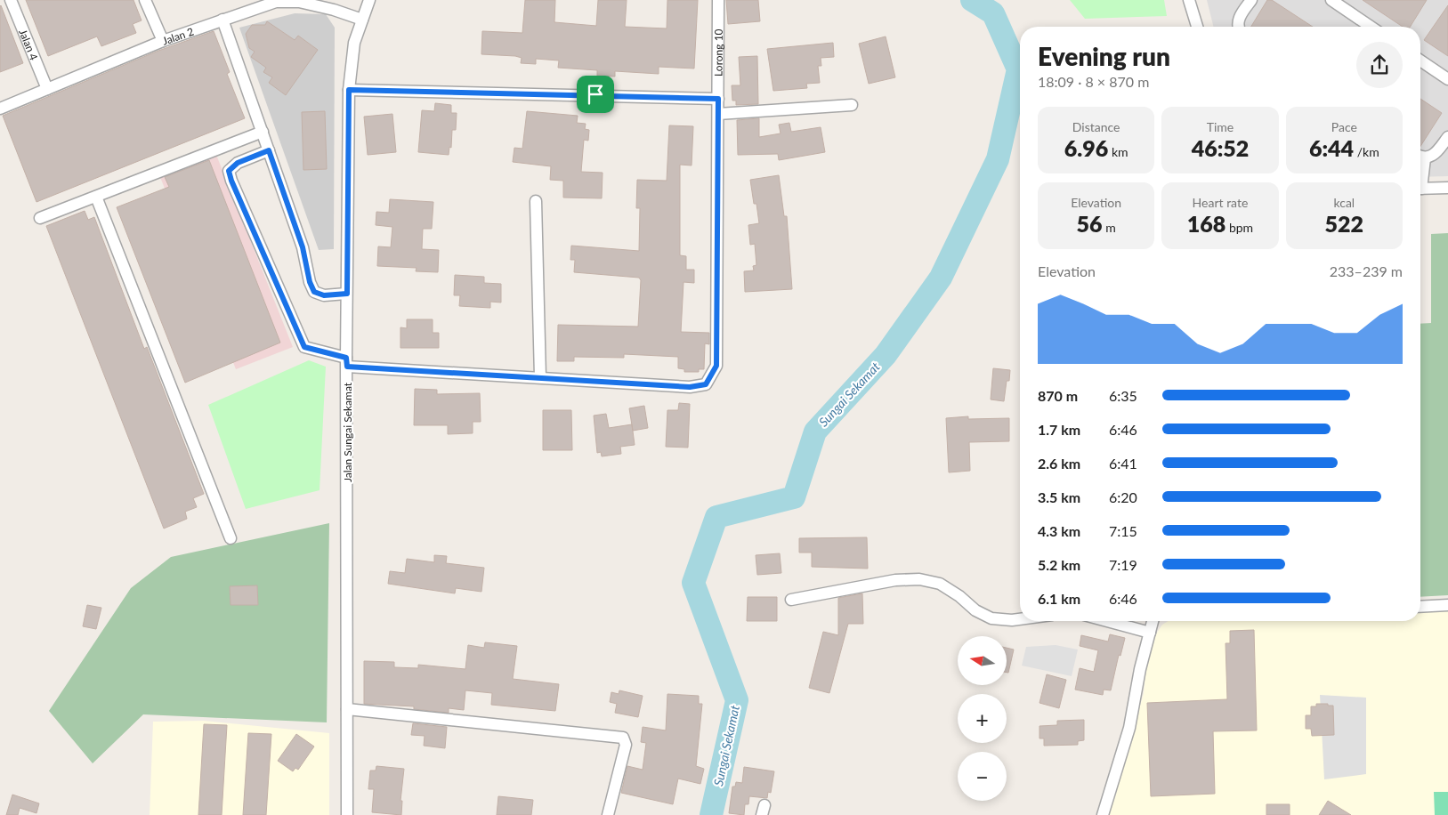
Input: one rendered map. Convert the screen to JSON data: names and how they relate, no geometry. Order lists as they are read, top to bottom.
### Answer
{
  "streets": {
    "street": [
      "Jalan 2",
      "Jalan 4",
      "Lorong 10",
      "Jalan Sungai Sekamat"
    ]
  },
  "crossings": [
    ["Jalan 2", "Jalan 4"],
    ["Jalan 2", "Jalan Sungai Sekamat"],
    ["Lorong 10", "Jalan Sungai Sekamat"]
  ],
  "water": ["Sungai Sekamat"],
  "north": "left",
  "page": {
    "heading": ["Evening run", "18:09 · 8 × 870 m"],
    "stats": [
      ["Distance", "6.96 km"],
      ["Time", "46:52"],
      ["Pace", "6:44 /km"],
      ["Elevation", "56 m"],
      ["Heart rate", "168 bpm"],
      ["kcal", "522"]
    ],
    "chart": ["Elevation", "233–239 m"],
    "list": [
      {
        "name": "870 m",
        "note": "6:35"
      },
      {
        "name": "1.7 km",
        "note": "6:46"
      },
      {
        "name": "2.6 km",
        "note": "6:41"
      },
      {
        "name": "3.5 km",
        "note": "6:20"
      },
      {
        "name": "4.3 km",
        "note": "7:15"
      },
      {
        "name": "5.2 km",
        "note": "7:19"
      },
      {
        "name": "6.1 km",
        "note": "6:46"
      }
    ],
    "map_buttons": ["+", "−"]
  }
}
